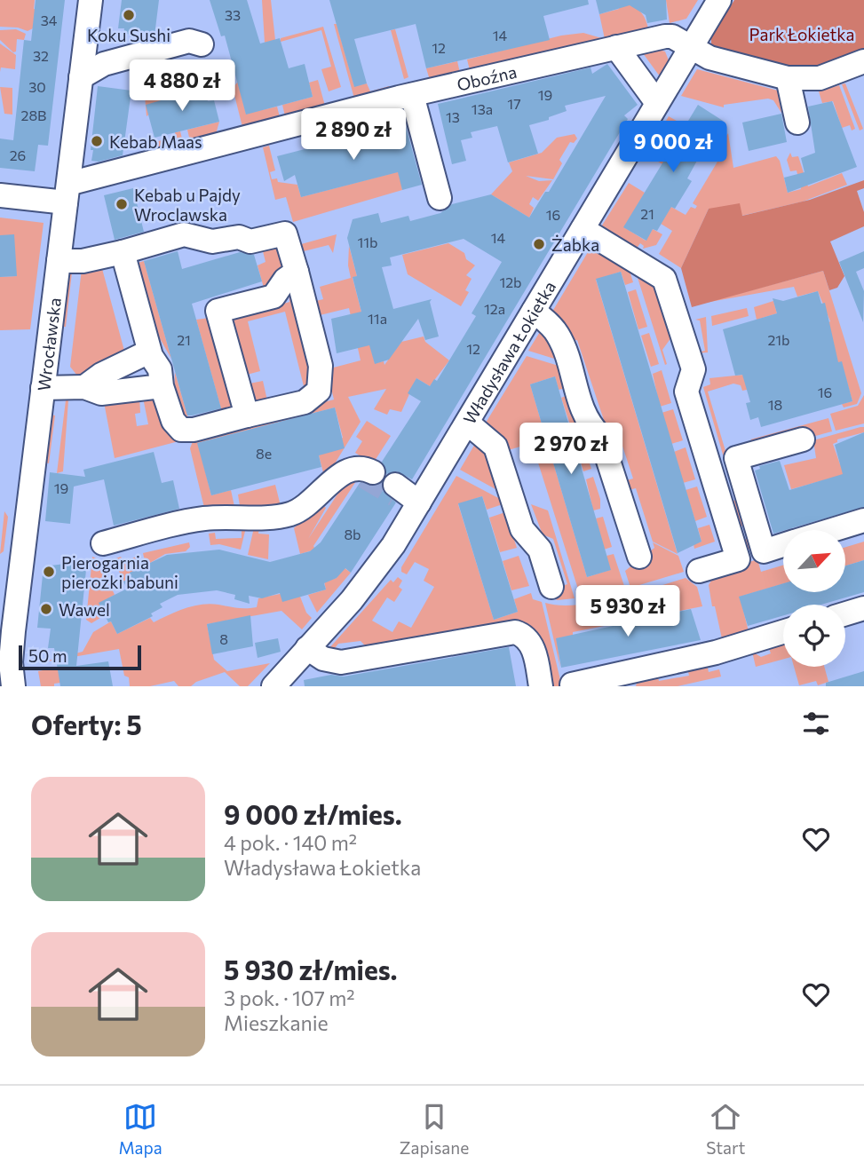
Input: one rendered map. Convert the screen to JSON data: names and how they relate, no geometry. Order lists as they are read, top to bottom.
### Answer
{
  "streets": {
    "street": ["Oboźna", "Wrocławska", "Władysława Łokietka"]
  },
  "crossings": [
    ["Oboźna", "Wrocławska"],
    ["Oboźna", "Władysława Łokietka"]
  ],
  "parks": ["Park Łokietka"],
  "places": [
    "Koku Sushi",
    "Kebab Maas",
    "Kebab u Pajdy Wroclawska",
    "Żabka",
    "Pierogarnia pierożki babuni",
    "Wawel"
  ],
  "house_numbers": [
    "33",
    "34",
    "14",
    "12",
    "32",
    "30",
    "19",
    "17",
    "13a",
    "28B",
    "13",
    "26",
    "21",
    "16",
    "14",
    "11b",
    "12b",
    "12a",
    "11a",
    "21",
    "21b",
    "12",
    "16",
    "18",
    "8e",
    "19",
    "8b",
    "8"
  ],
  "scale_bar": "50 m",
  "north": "top right",
  "page": {
    "price": [
      "4 880 zł",
      "2 890 zł",
      "9 000 zł",
      "2 970 zł",
      "5 930 zł"
    ],
    "scale": "50 m",
    "heading": "Oferty: 5",
    "list": [
      {
        "name": "9 000 zł/mies.",
        "note": "4 pok. · 140 m² · Władysława Łokietka"
      },
      {
        "name": "5 930 zł/mies.",
        "note": "3 pok. · 107 m² · Mieszkanie"
      }
    ],
    "tabs": ["Mapa", "Zapisane", "Start"]
  }
}
